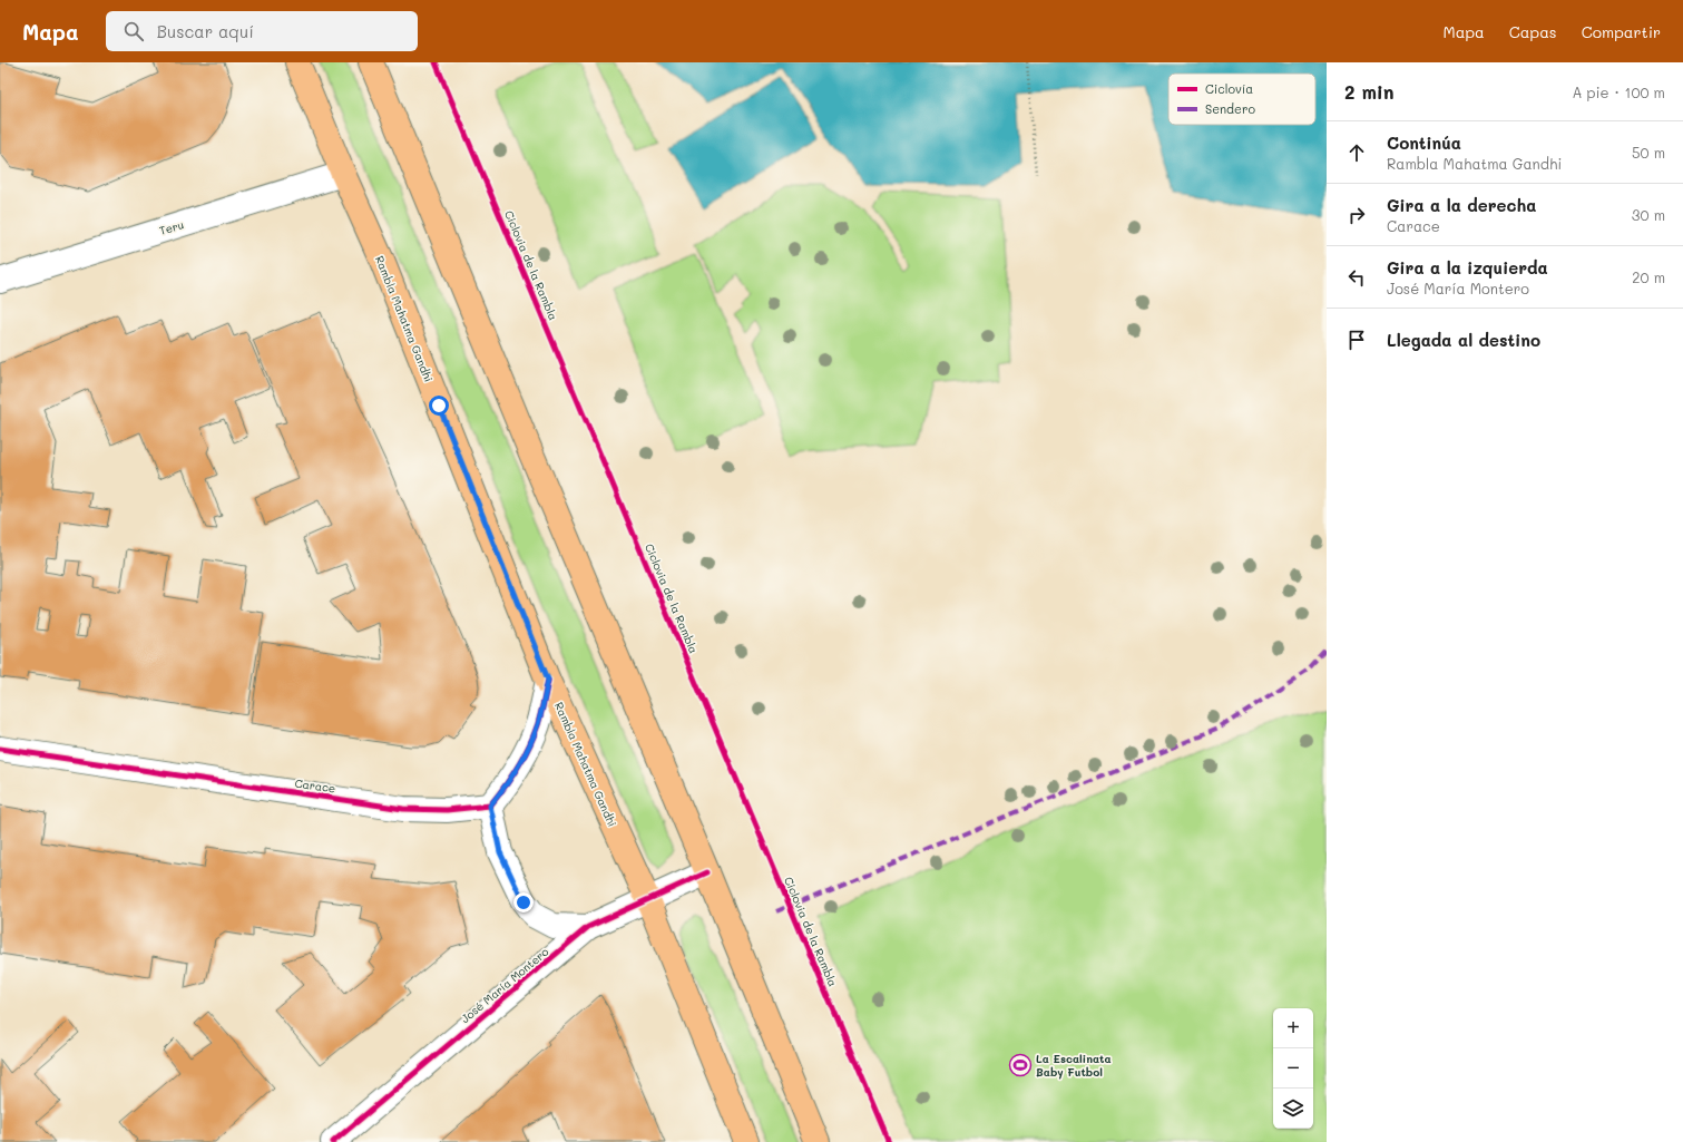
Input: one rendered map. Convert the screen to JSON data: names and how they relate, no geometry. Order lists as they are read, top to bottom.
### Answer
{
  "streets": {
    "main road": ["Rambla Mahatma Gandhi"],
    "street": ["Teru", "Carace", "José María Montero"],
    "cycle path": ["Ciclovia de la Rambla"]
  },
  "crossings": [
    ["Teru", "Rambla Mahatma Gandhi"],
    ["Rambla Mahatma Gandhi", "José María Montero"],
    ["Carace", "José María Montero"]
  ],
  "places": {
    "sports": ["La Escalinata Baby Futbol"]
  },
  "legend": ["Ciclovía", "Sendero"],
  "page": {
    "header": "Mapa",
    "search": "Buscar aquí",
    "nav": ["Mapa", "Capas", "Compartir"],
    "heading": ["2 min", "A pie · 100 m"],
    "list": [
      ["Continúa", "Rambla Mahatma Gandhi", "50 m"],
      ["Gira a la derecha", "Carace", "30 m"],
      ["Gira a la izquierda", "José María Montero", "20 m"],
      "Llegada al destino"
    ],
    "map_buttons": ["+", "−"]
  }
}
